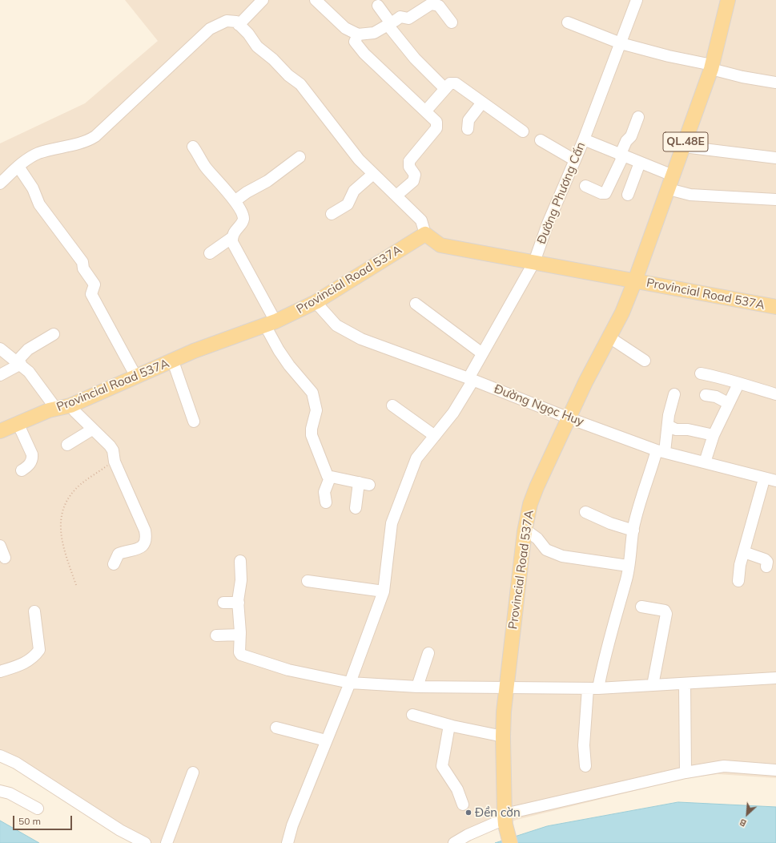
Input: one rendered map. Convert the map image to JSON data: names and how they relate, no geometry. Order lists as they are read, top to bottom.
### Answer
{
  "streets": {
    "main road": ["QL.48E", "Provincial Road 537A"],
    "street": ["Đường Phương Cấn", "Đường Ngọc Huy"]
  },
  "crossings": [
    ["QL.48E", "Provincial Road 537A"],
    ["Đường Phương Cấn", "Provincial Road 537A"],
    ["Đường Phương Cấn", "Đường Ngọc Huy"],
    ["Provincial Road 537A", "Đường Ngọc Huy"]
  ],
  "places": ["Đền cờn"],
  "scale_bar": "50 m",
  "north": "bottom left"
}
